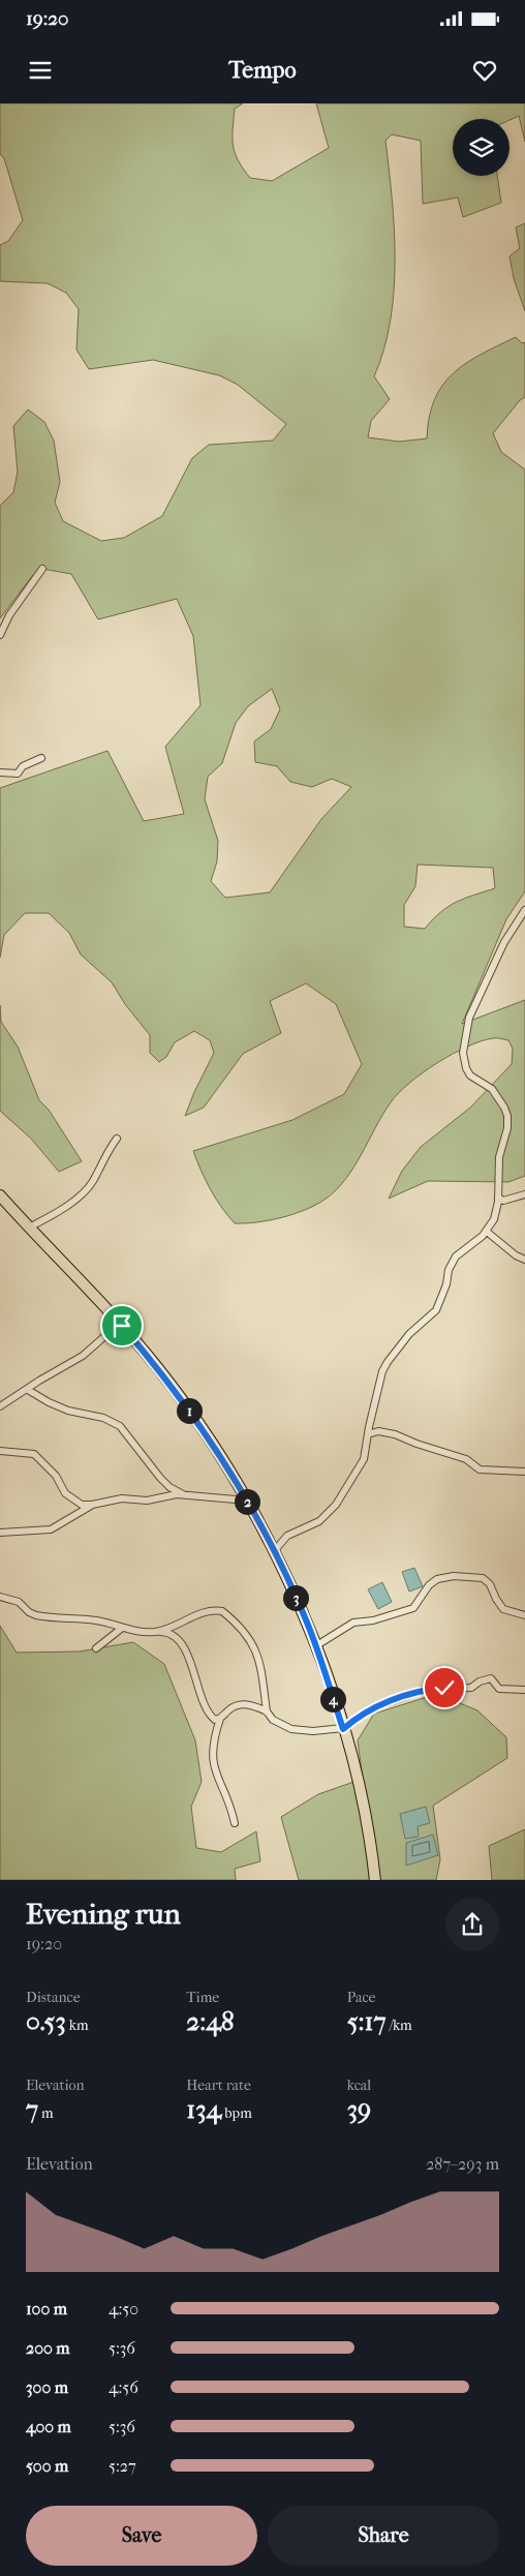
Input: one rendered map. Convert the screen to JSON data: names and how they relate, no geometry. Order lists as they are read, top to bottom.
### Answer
{
  "page": {
    "status": "19:20",
    "header": "Tempo",
    "pins": [
      "1",
      "2",
      "3",
      "4"
    ],
    "heading": ["Evening run", "19:20"],
    "stats": [
      ["Distance", "0.53 km"],
      ["Time", "2:48"],
      ["Pace", "5:17 /km"],
      ["Elevation", "7 m"],
      ["Heart rate", "134 bpm"],
      ["kcal", "39"]
    ],
    "chart": ["Elevation", "287–293 m"],
    "list": [
      {
        "name": "100 m",
        "note": "4:50"
      },
      {
        "name": "200 m",
        "note": "5:36"
      },
      {
        "name": "300 m",
        "note": "4:56"
      },
      {
        "name": "400 m",
        "note": "5:36"
      },
      {
        "name": "500 m",
        "note": "5:27"
      }
    ],
    "buttons": ["Save", "Share"]
  }
}
